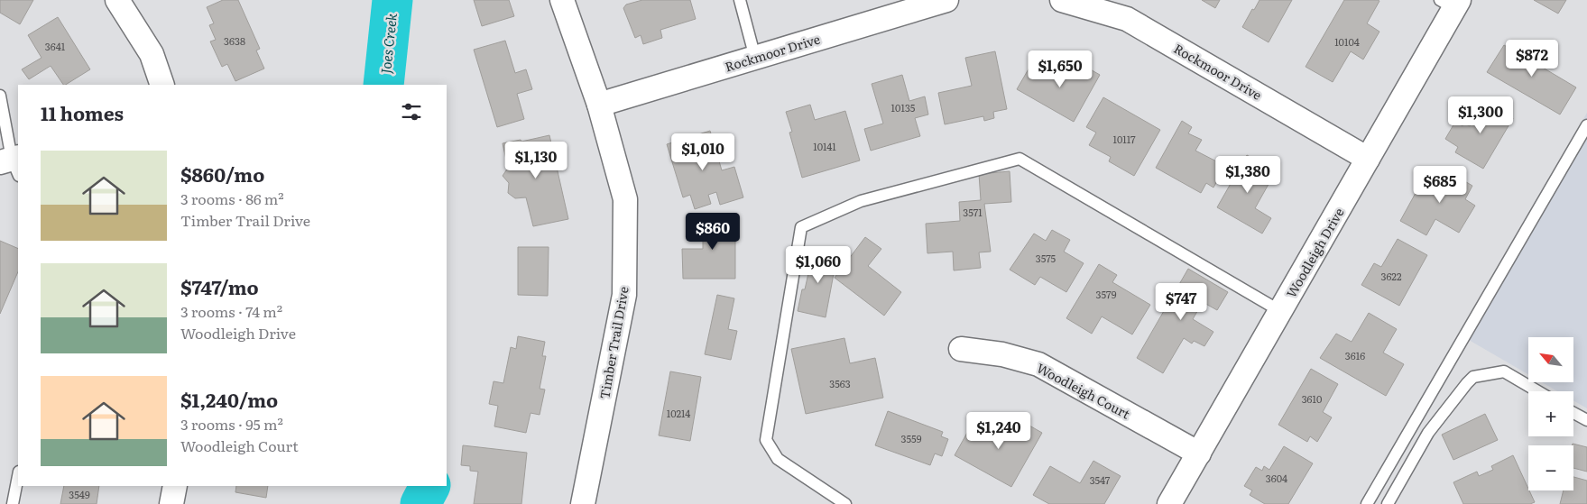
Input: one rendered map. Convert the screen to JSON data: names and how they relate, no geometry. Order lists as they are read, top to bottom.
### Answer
{
  "streets": {
    "street": [
      "Rockmoor Drive",
      "Woodleigh Drive",
      "Timber Trail Drive",
      "Woodleigh Court"
    ]
  },
  "crossings": [
    ["Rockmoor Drive", "Woodleigh Drive"],
    ["Rockmoor Drive", "Timber Trail Drive"],
    ["Woodleigh Drive", "Woodleigh Court"]
  ],
  "water": ["Joes Creek"],
  "house_numbers": [
    "3638",
    "10104",
    "3641",
    "10135",
    "10117",
    "10141",
    "3571",
    "3575",
    "3622",
    "3579",
    "3616",
    "3563",
    "3610",
    "10214",
    "3559",
    "3604",
    "3547",
    "3549"
  ],
  "north": "top left",
  "page": {
    "price": [
      "$872",
      "$1,650",
      "$1,300",
      "$1,010",
      "$1,130",
      "$1,380",
      "$685",
      "$860",
      "$1,060",
      "$747",
      "$1,240"
    ],
    "heading": "11 homes",
    "list": [
      {
        "name": "$860/mo",
        "note": "3 rooms · 86 m² · Timber Trail Drive"
      },
      {
        "name": "$747/mo",
        "note": "3 rooms · 74 m² · Woodleigh Drive"
      },
      {
        "name": "$1,240/mo",
        "note": "3 rooms · 95 m² · Woodleigh Court"
      }
    ],
    "map_buttons": ["+", "−"]
  }
}
